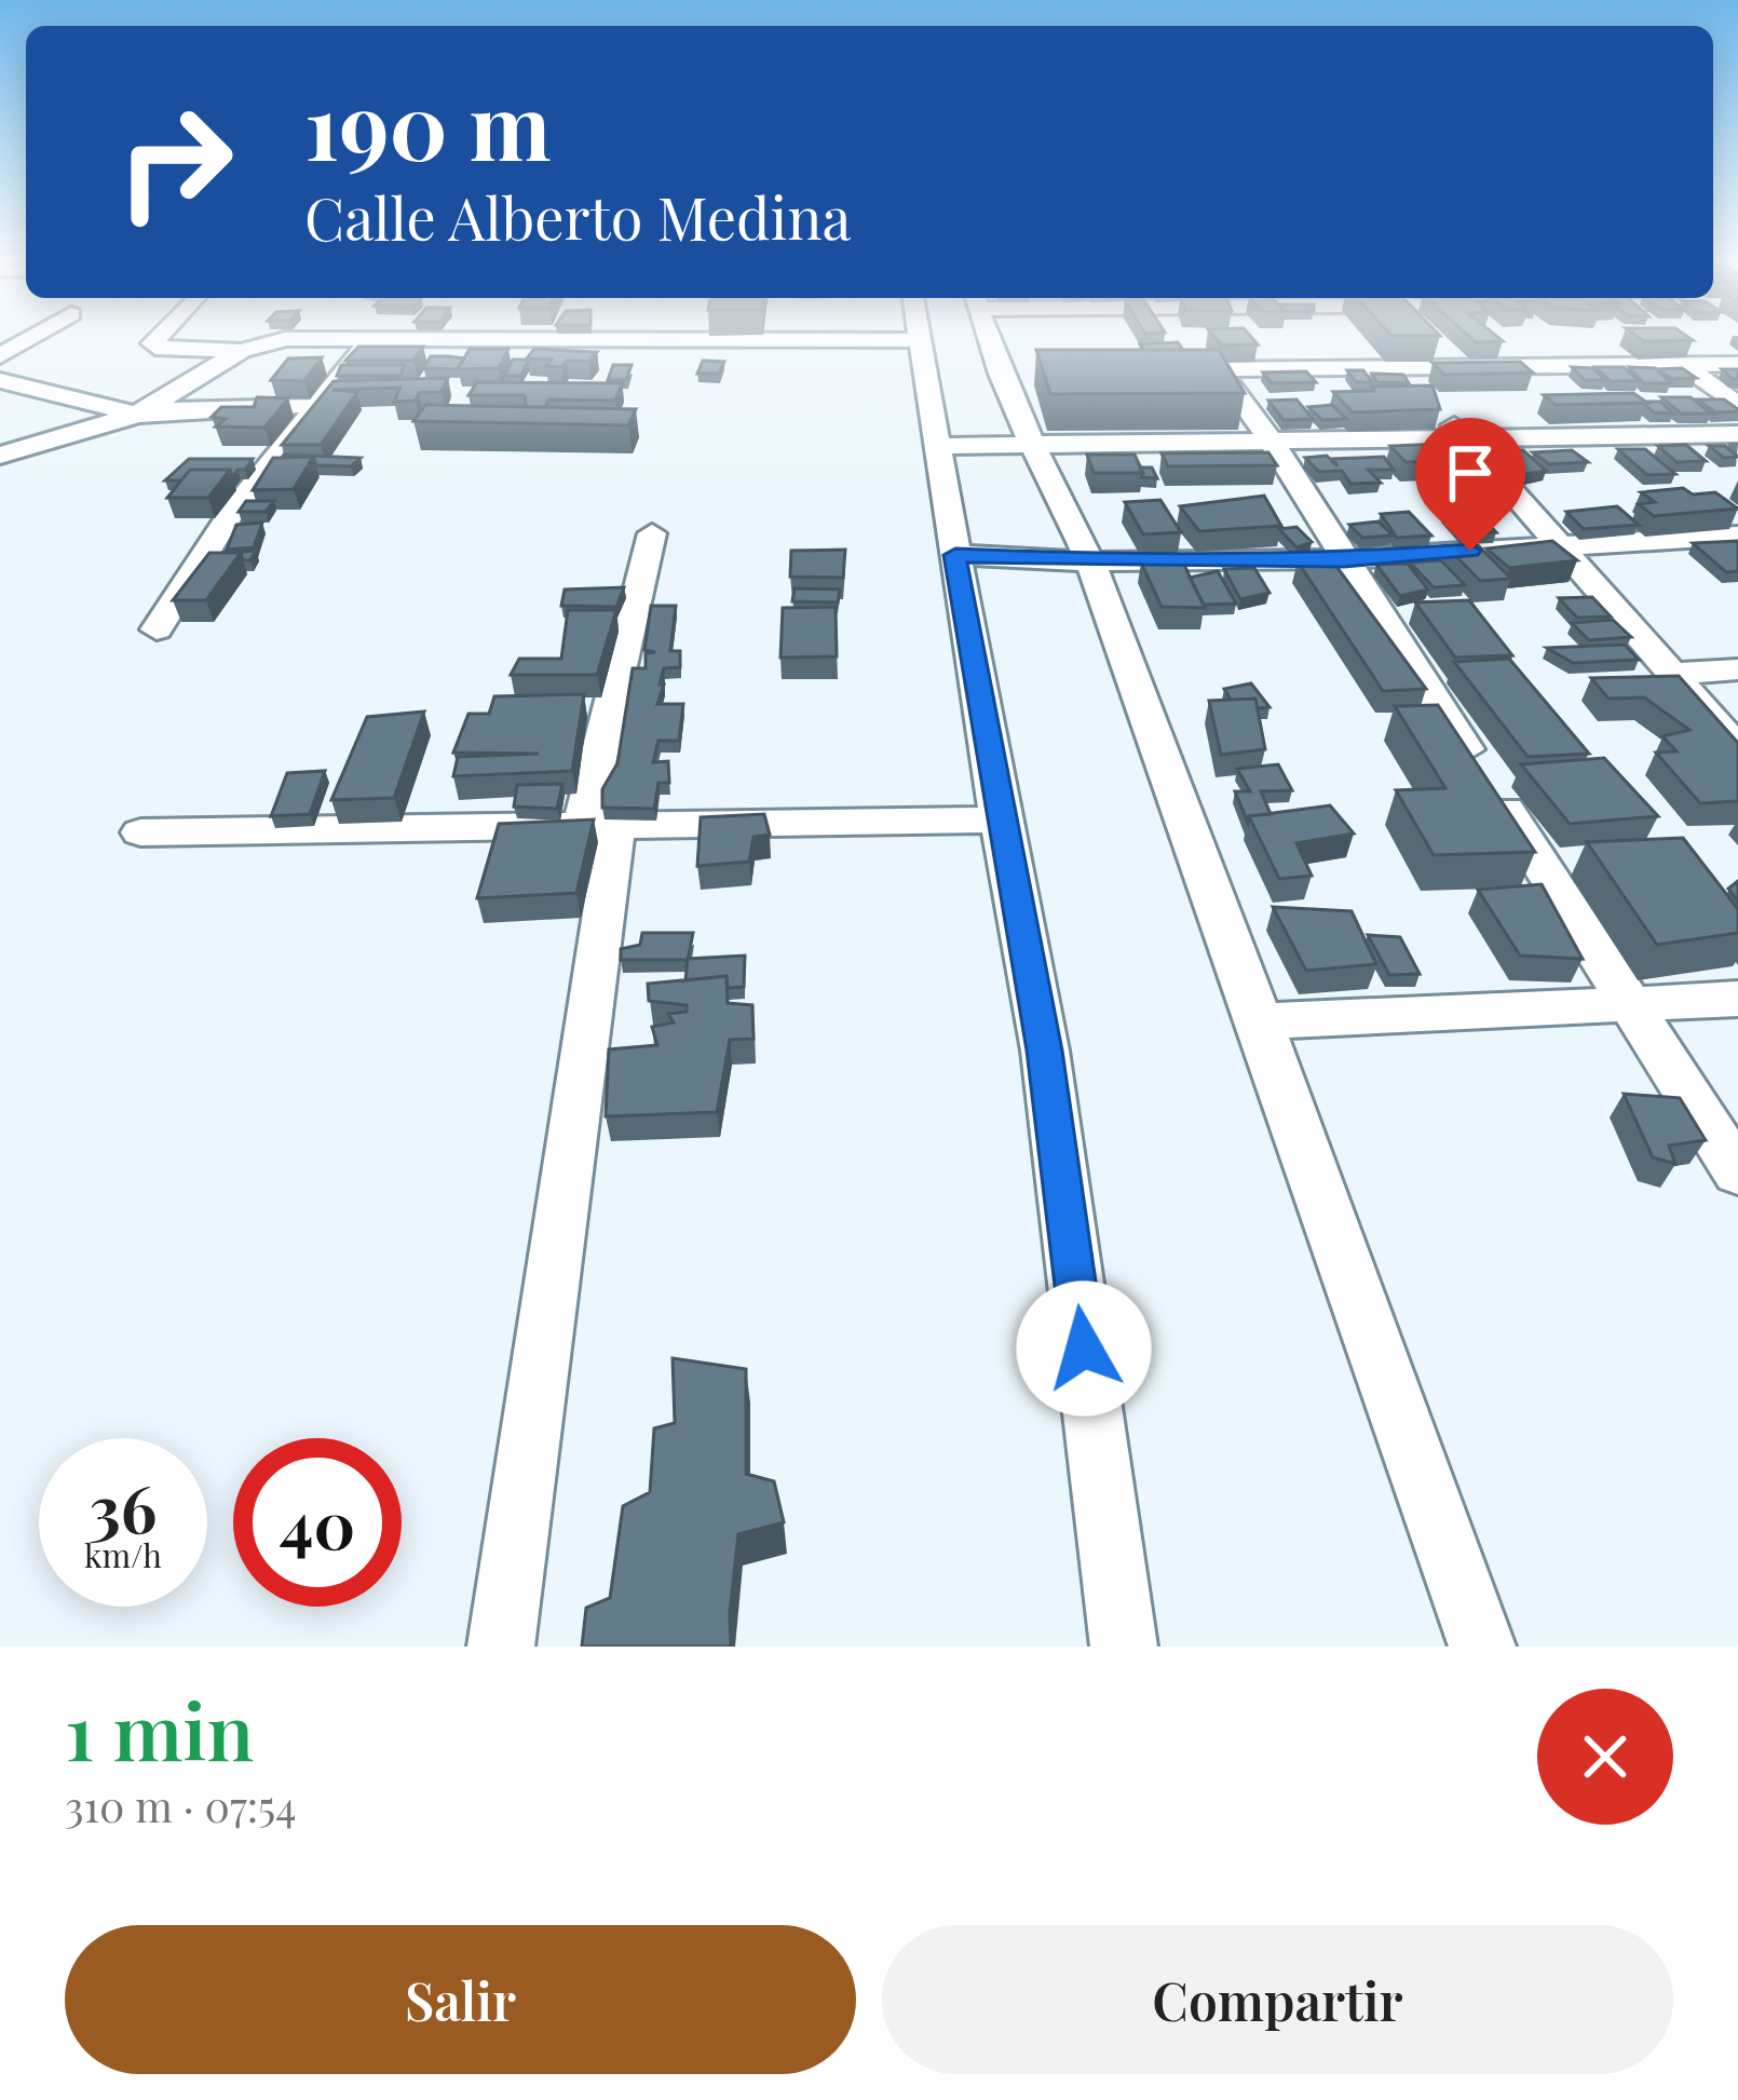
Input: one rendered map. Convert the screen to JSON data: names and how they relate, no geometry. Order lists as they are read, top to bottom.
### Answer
{
  "page": {
    "turn": ["190 m", "Calle Alberto Medina"],
    "speed": "36 km/h",
    "limit": "40",
    "heading": ["1 min", "310 m · 07:54"],
    "buttons": ["Salir", "Compartir"]
  }
}
